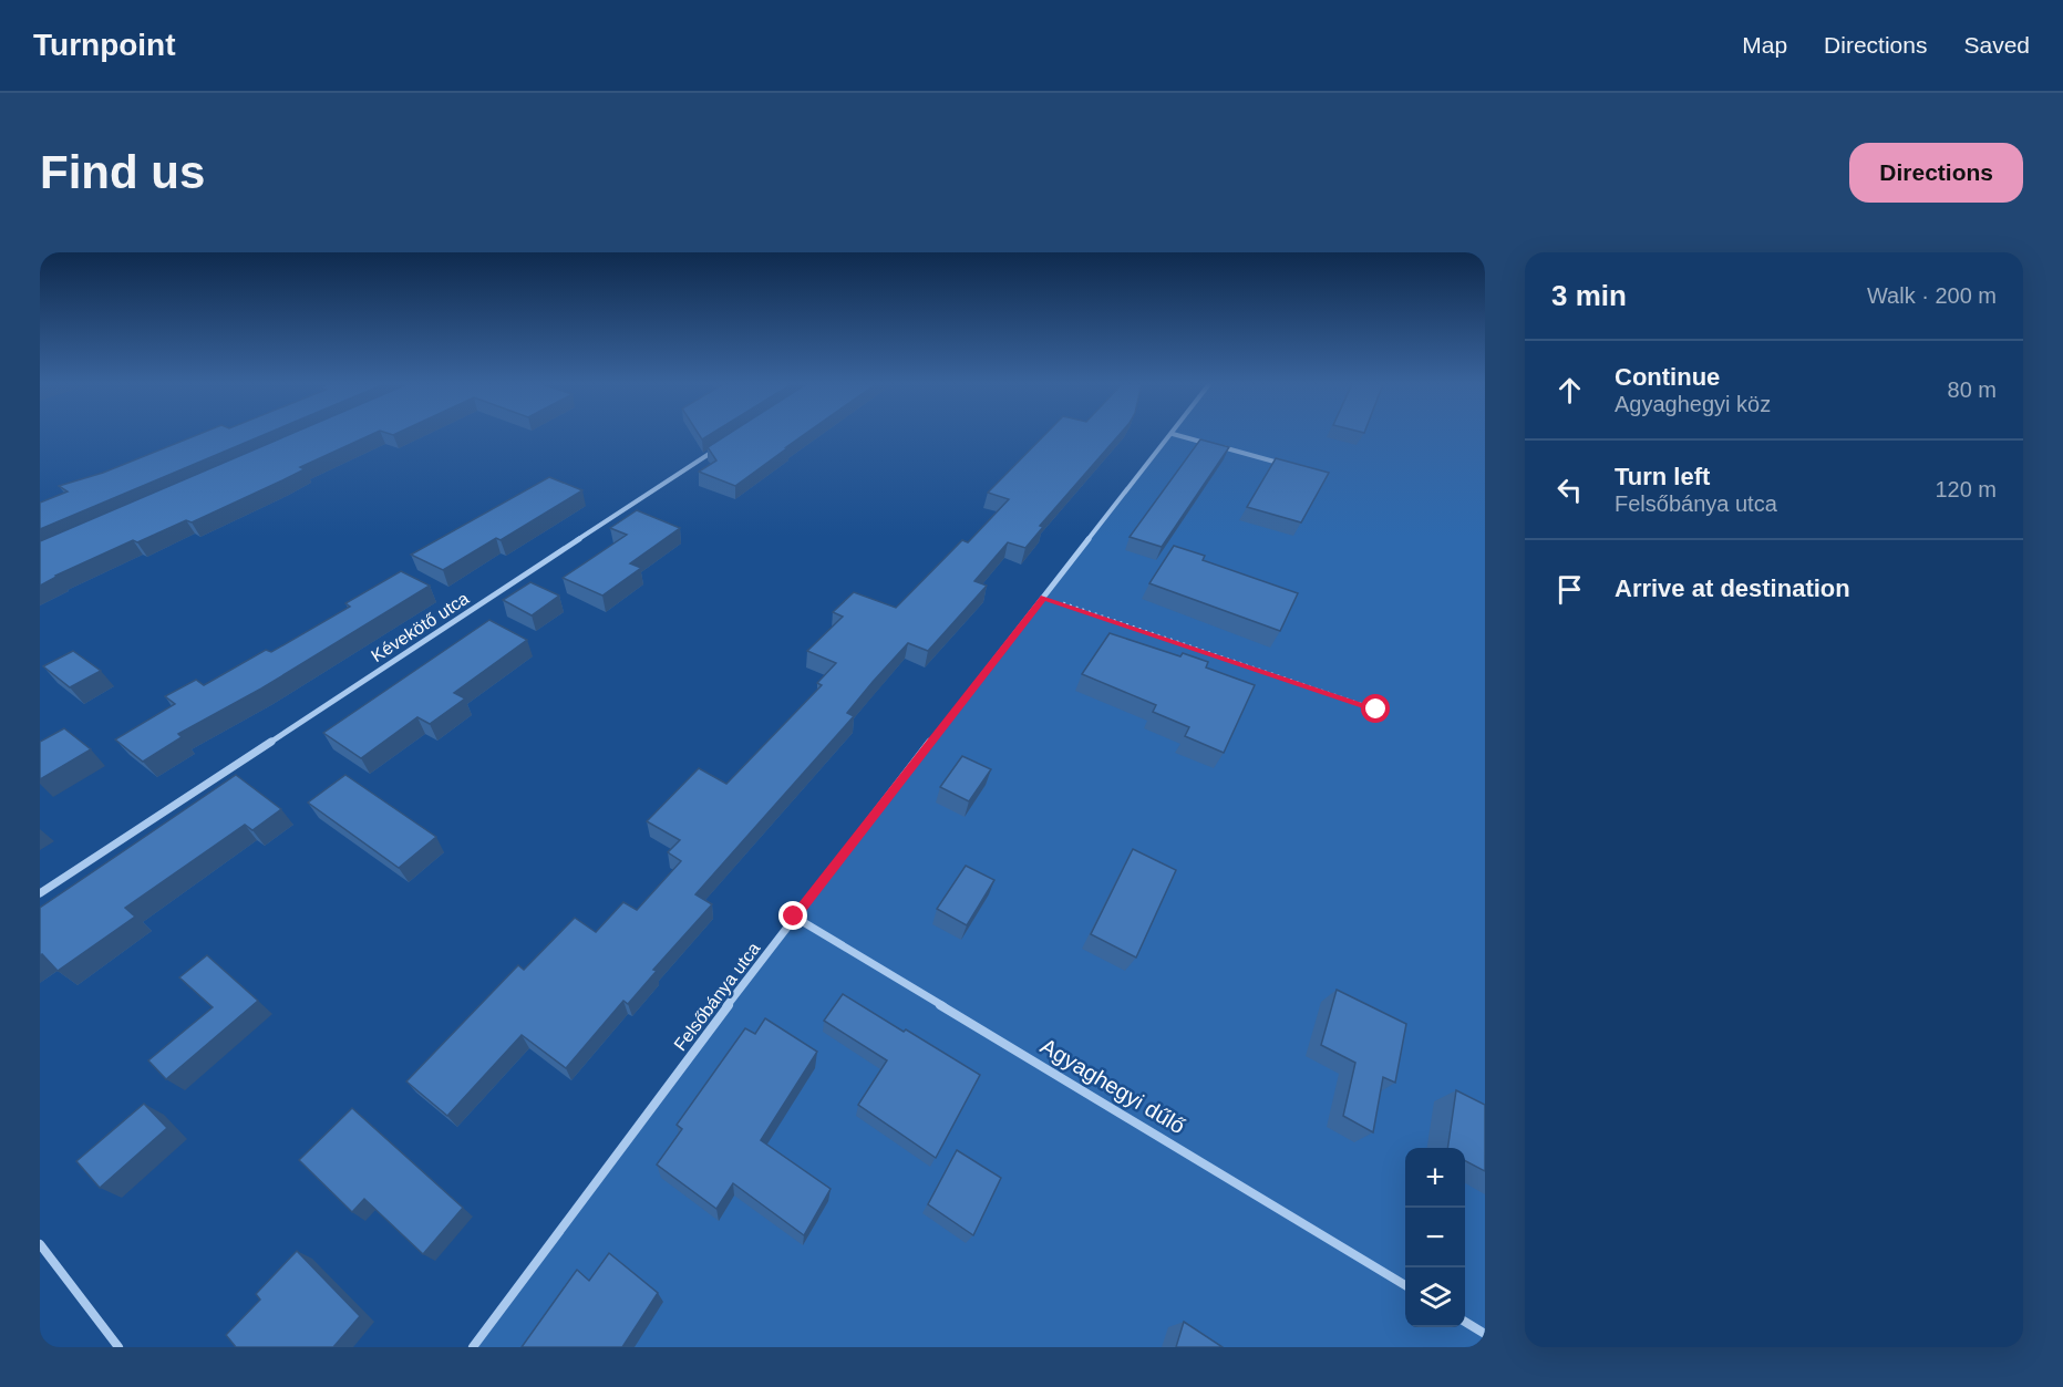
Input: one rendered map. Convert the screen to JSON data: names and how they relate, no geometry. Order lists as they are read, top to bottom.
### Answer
{
  "streets": {
    "street": ["Kévekötő utca", "Felsőbánya utca", "Agyaghegyi dűlő"]
  },
  "crossings": [
    ["Felsőbánya utca", "Agyaghegyi dűlő"]
  ],
  "page": {
    "header": "Turnpoint",
    "nav": ["Map", "Directions", "Saved"],
    "buttons": "Directions",
    "title": "Find us",
    "heading": ["3 min", "Walk · 200 m"],
    "list": [
      ["Continue", "Agyaghegyi köz", "80 m"],
      ["Turn left", "Felsőbánya utca", "120 m"],
      "Arrive at destination"
    ],
    "map_buttons": ["+", "−"]
  }
}
